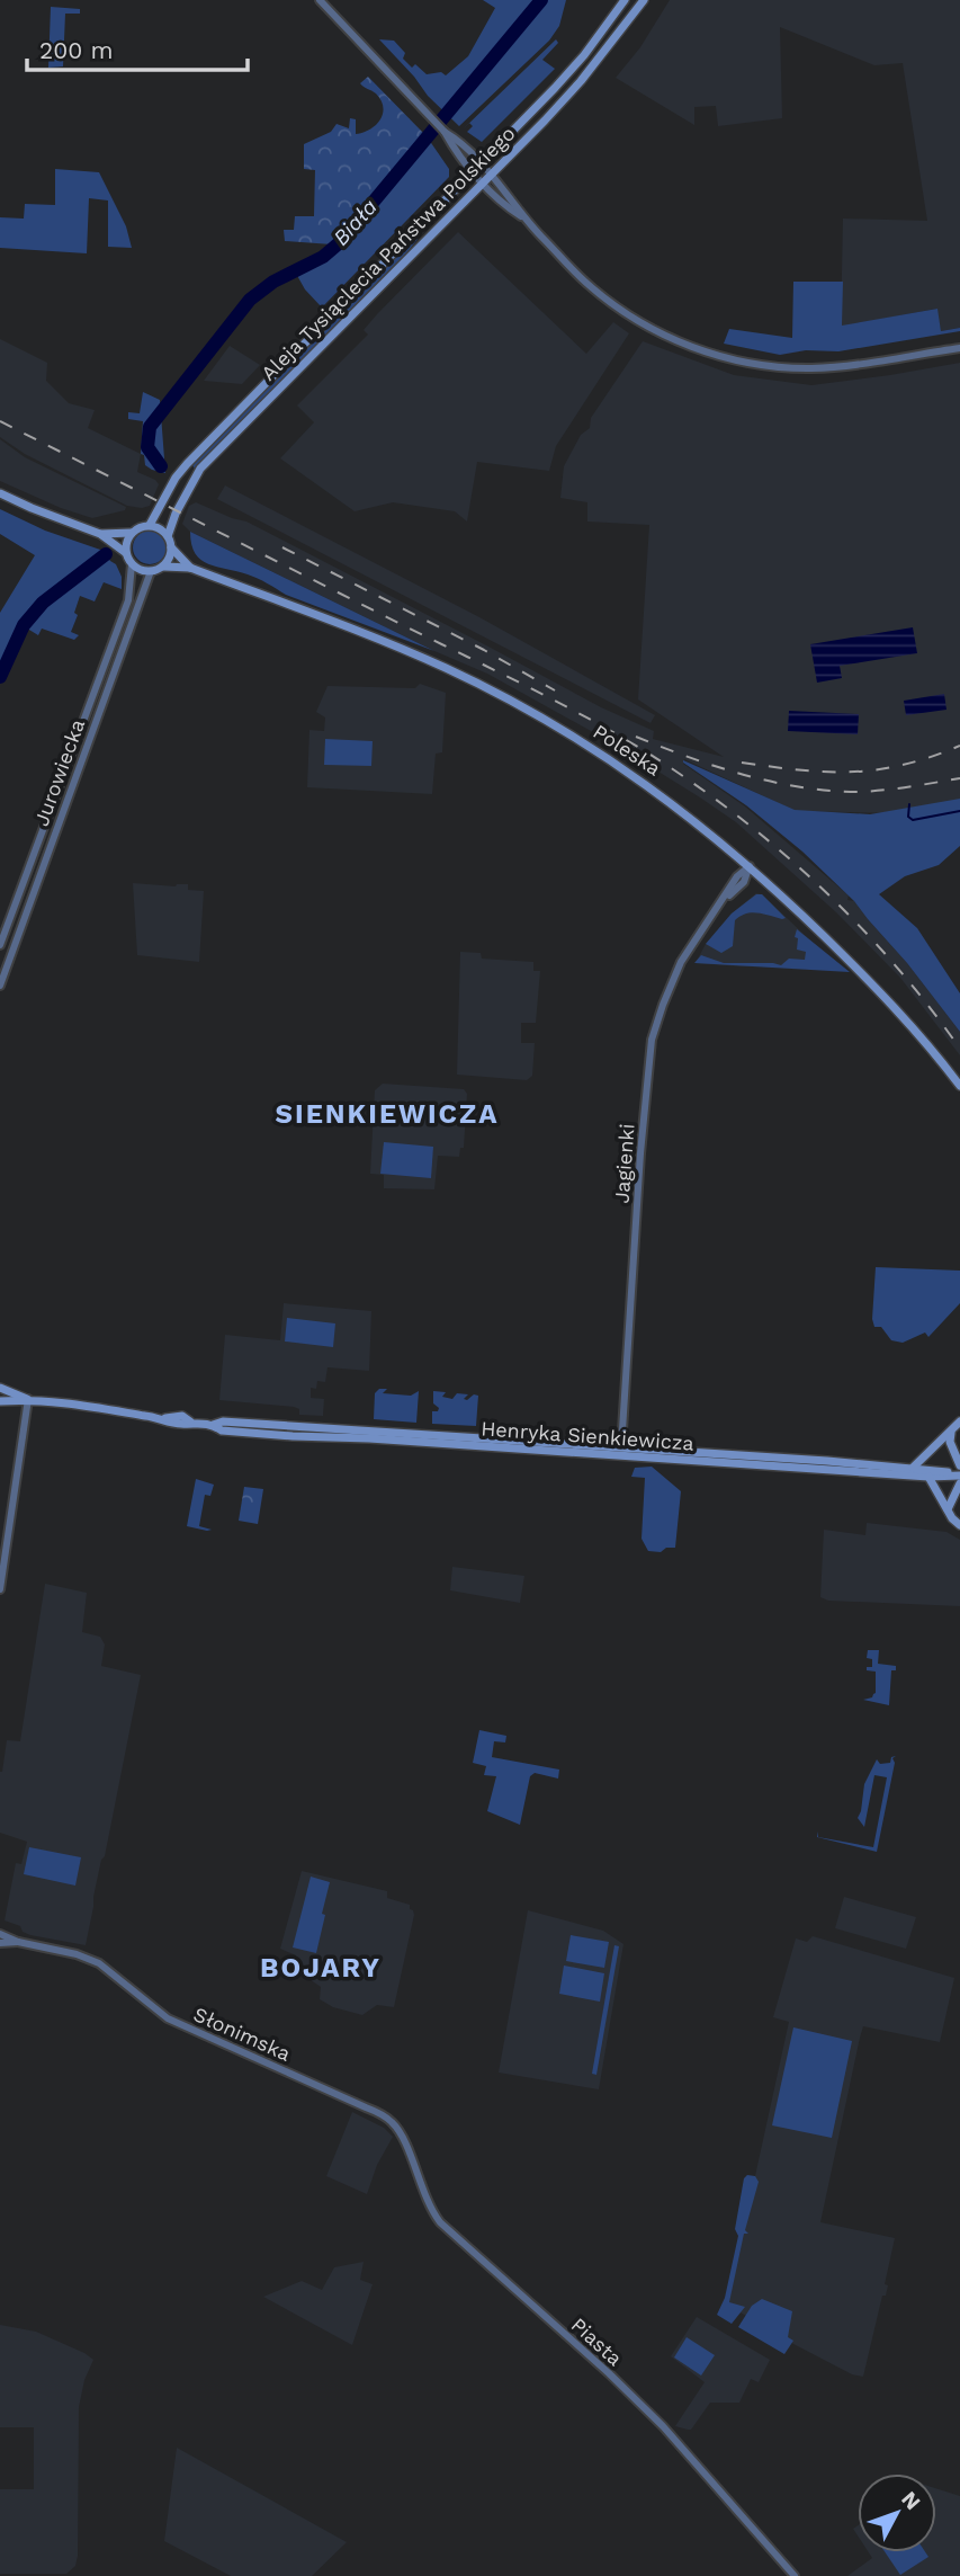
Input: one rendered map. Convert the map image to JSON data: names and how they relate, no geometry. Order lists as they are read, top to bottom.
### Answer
{
  "streets": {
    "main road": ["Aleja Tysiąclecia Państwa Polskiego", "Poleska", "Henryka Sienkiewicza"],
    "street": [
      "Jurowiecka",
      "Jagienki",
      "Słonimska",
      "Piasta"
    ]
  },
  "crossings": [
    ["Aleja Tysiąclecia Państwa Polskiego", "Poleska"],
    ["Aleja Tysiąclecia Państwa Polskiego", "Jurowiecka"],
    ["Poleska", "Jurowiecka"],
    ["Poleska", "Jagienki"],
    ["Jagienki", "Henryka Sienkiewicza"],
    ["Słonimska", "Piasta"]
  ],
  "districts": ["SIENKIEWICZA", "BOJARY"],
  "water": ["Biała"],
  "scale_bar": "200 m",
  "north": "top right"
}
